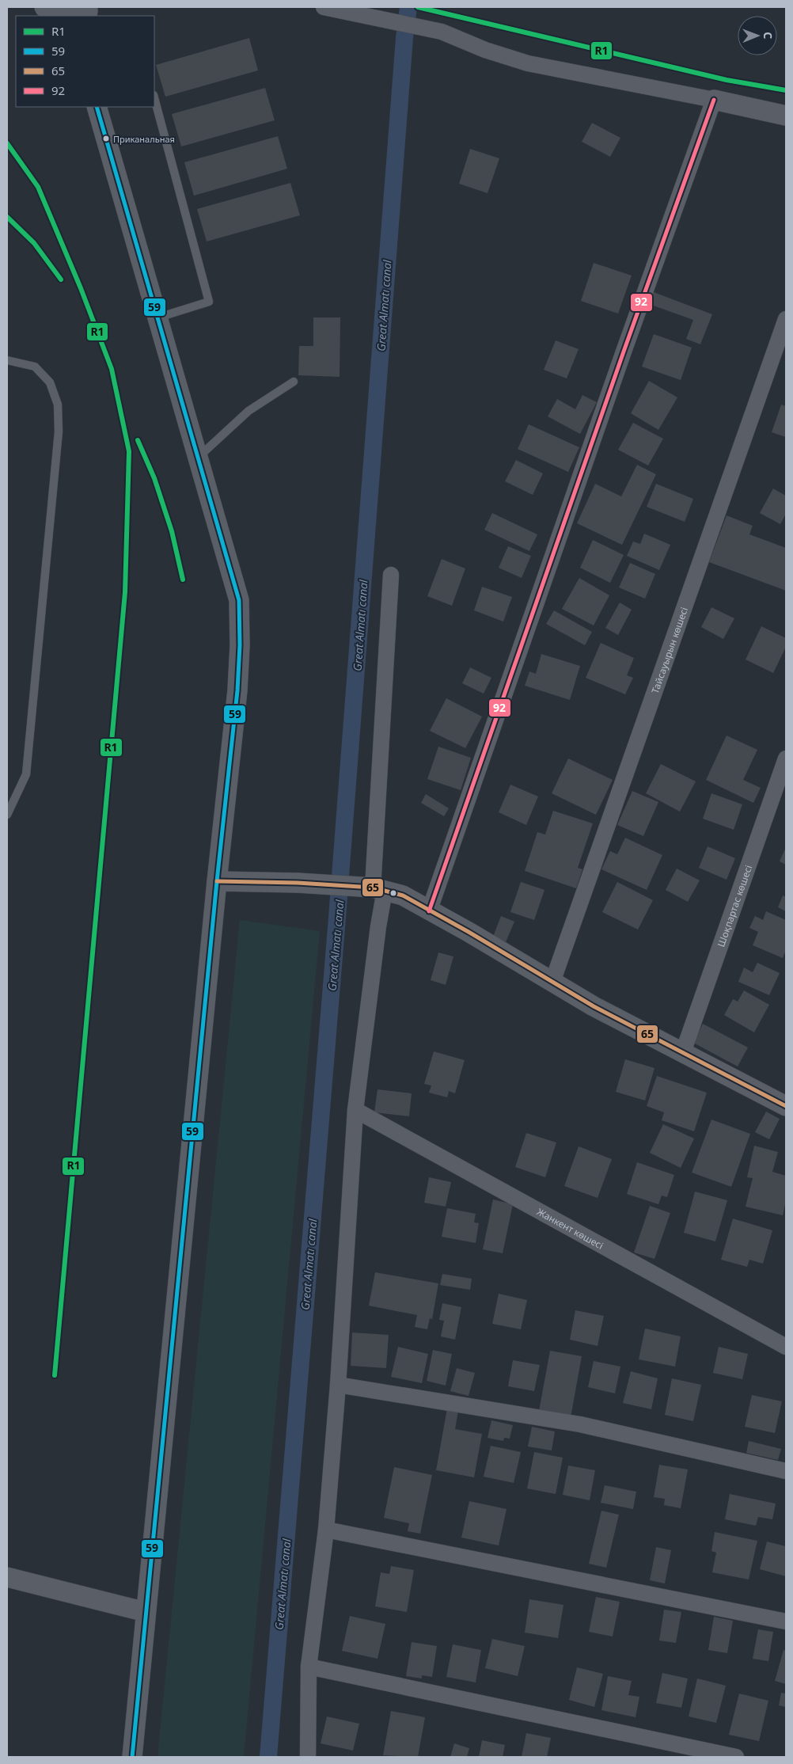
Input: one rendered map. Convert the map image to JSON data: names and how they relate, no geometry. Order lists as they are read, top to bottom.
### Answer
{
  "streets": {
    "street": ["Тайсауырын көшесі", "Шоқпартас көшесі", "Жанкент көшесі"]
  },
  "water": ["Great Almatı canal"],
  "places": ["Приканальная"],
  "lines": [
    "transit line R1",
    "transit line 92",
    "transit line 59",
    "transit line 65"
  ],
  "legend": [
    "R1",
    "59",
    "65",
    "92"
  ],
  "north": "right"
}
